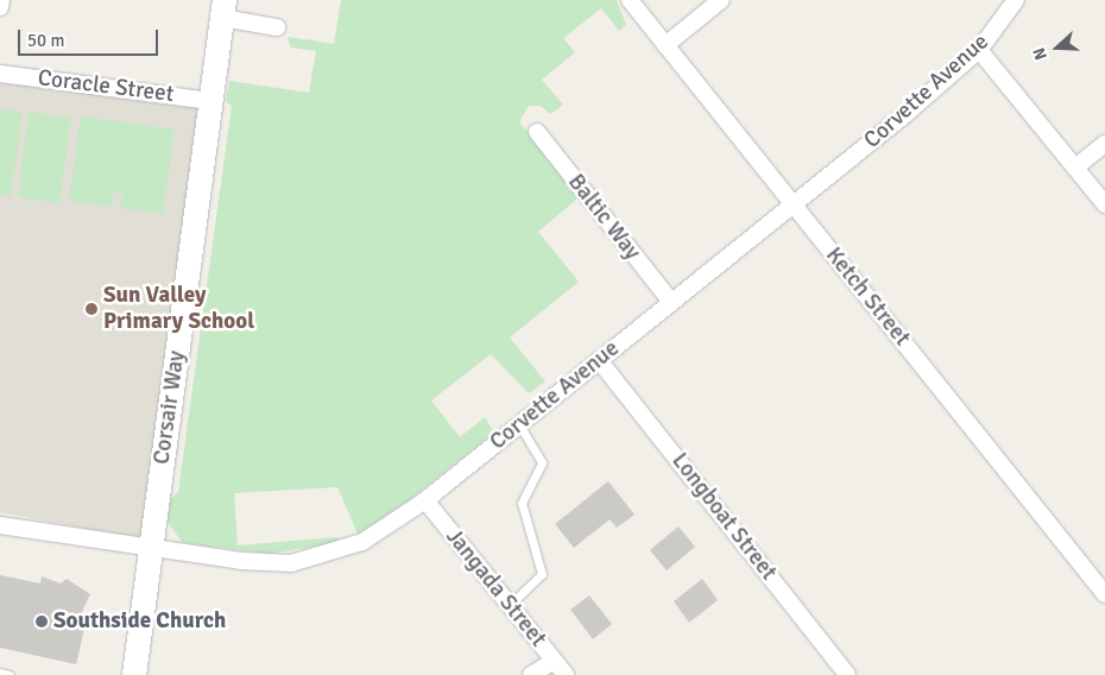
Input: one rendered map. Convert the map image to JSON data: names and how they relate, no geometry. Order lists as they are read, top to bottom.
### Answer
{
  "streets": {
    "street": [
      "Coracle Street",
      "Corvette Avenue",
      "Baltic Way",
      "Ketch Street",
      "Corsair Way",
      "Longboat Street",
      "Jangada Street"
    ]
  },
  "crossings": [
    ["Coracle Street", "Corsair Way"],
    ["Corvette Avenue", "Baltic Way"],
    ["Corvette Avenue", "Ketch Street"],
    ["Corvette Avenue", "Corsair Way"],
    ["Corvette Avenue", "Longboat Street"],
    ["Corvette Avenue", "Jangada Street"]
  ],
  "places": ["Sun Valley Primary School", "Southside Church"],
  "scale_bar": "50 m",
  "north": "left"
}
